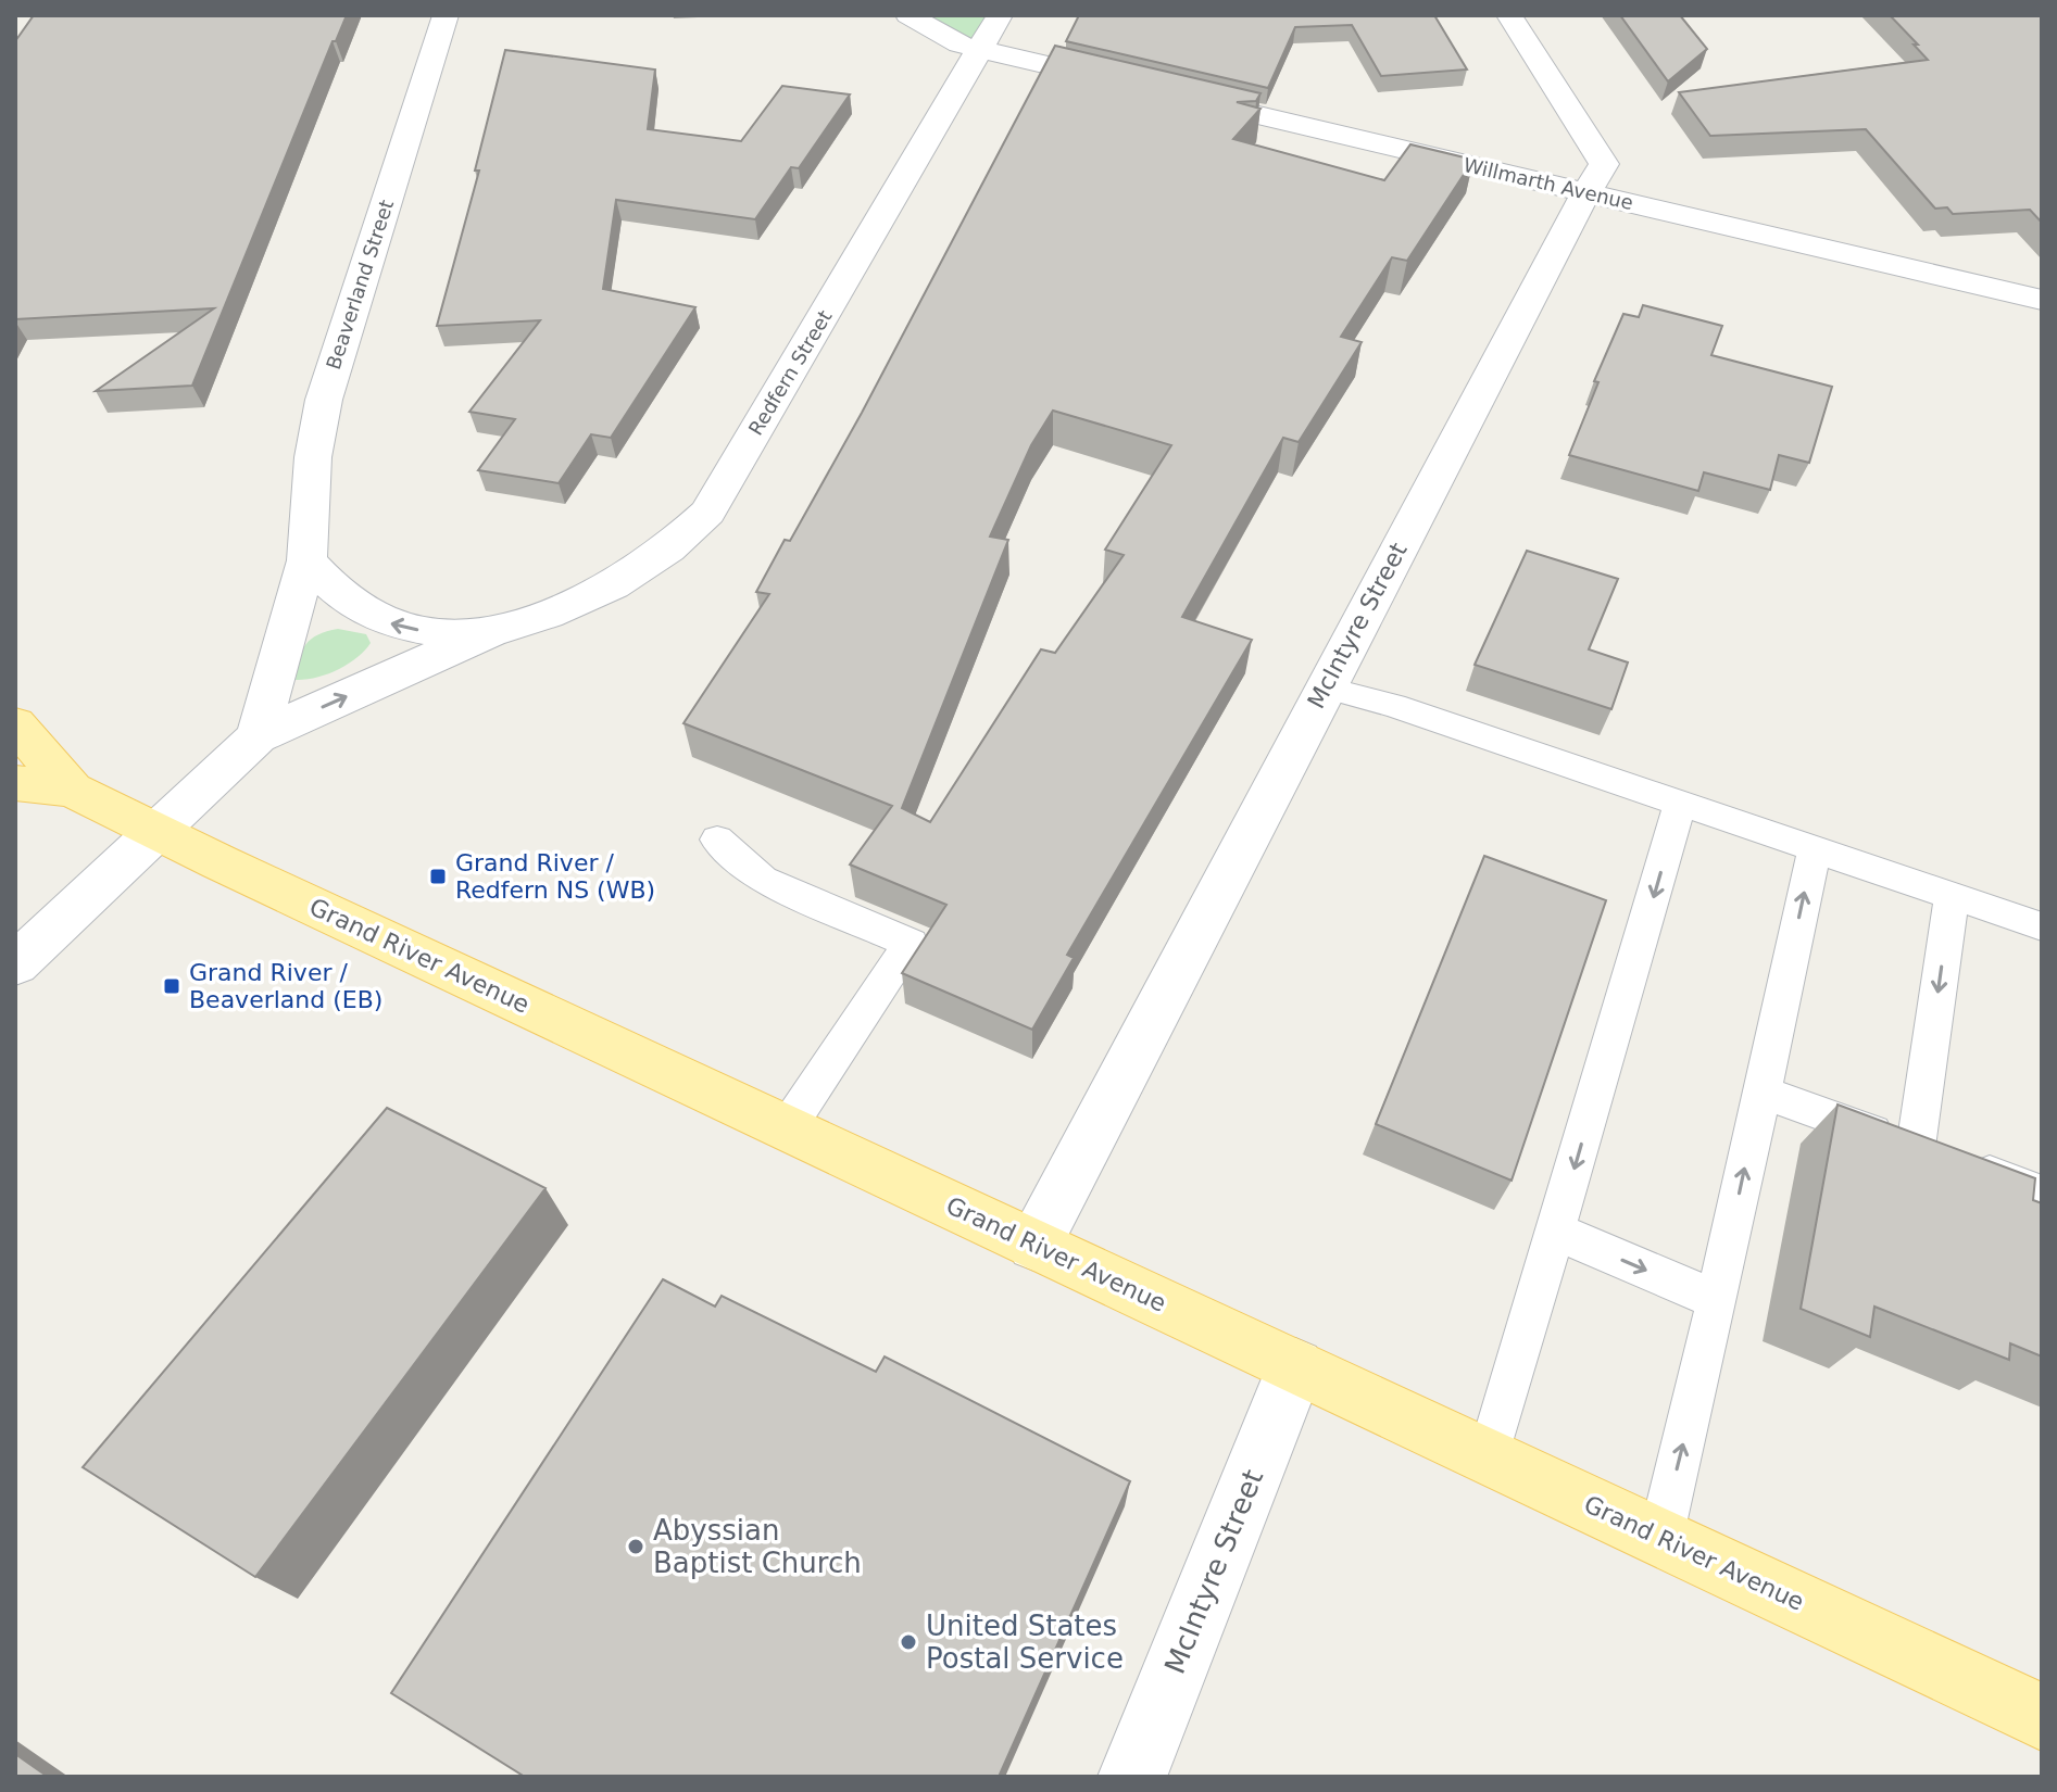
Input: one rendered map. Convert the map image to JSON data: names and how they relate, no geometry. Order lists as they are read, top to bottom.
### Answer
{
  "streets": {
    "main road": ["Grand River Avenue"],
    "street": [
      "Willmarth Avenue",
      "Beaverland Street",
      "Redfern Street",
      "McIntyre Street"
    ]
  },
  "crossings": [
    ["Willmarth Avenue", "McIntyre Street"],
    ["McIntyre Street", "Grand River Avenue"]
  ],
  "places": {
    "transit": ["Grand River / Redfern NS (WB)", "Grand River / Beaverland (EB)"],
    "other": ["Abyssian Baptist Church", "United States Postal Service"]
  }
}
